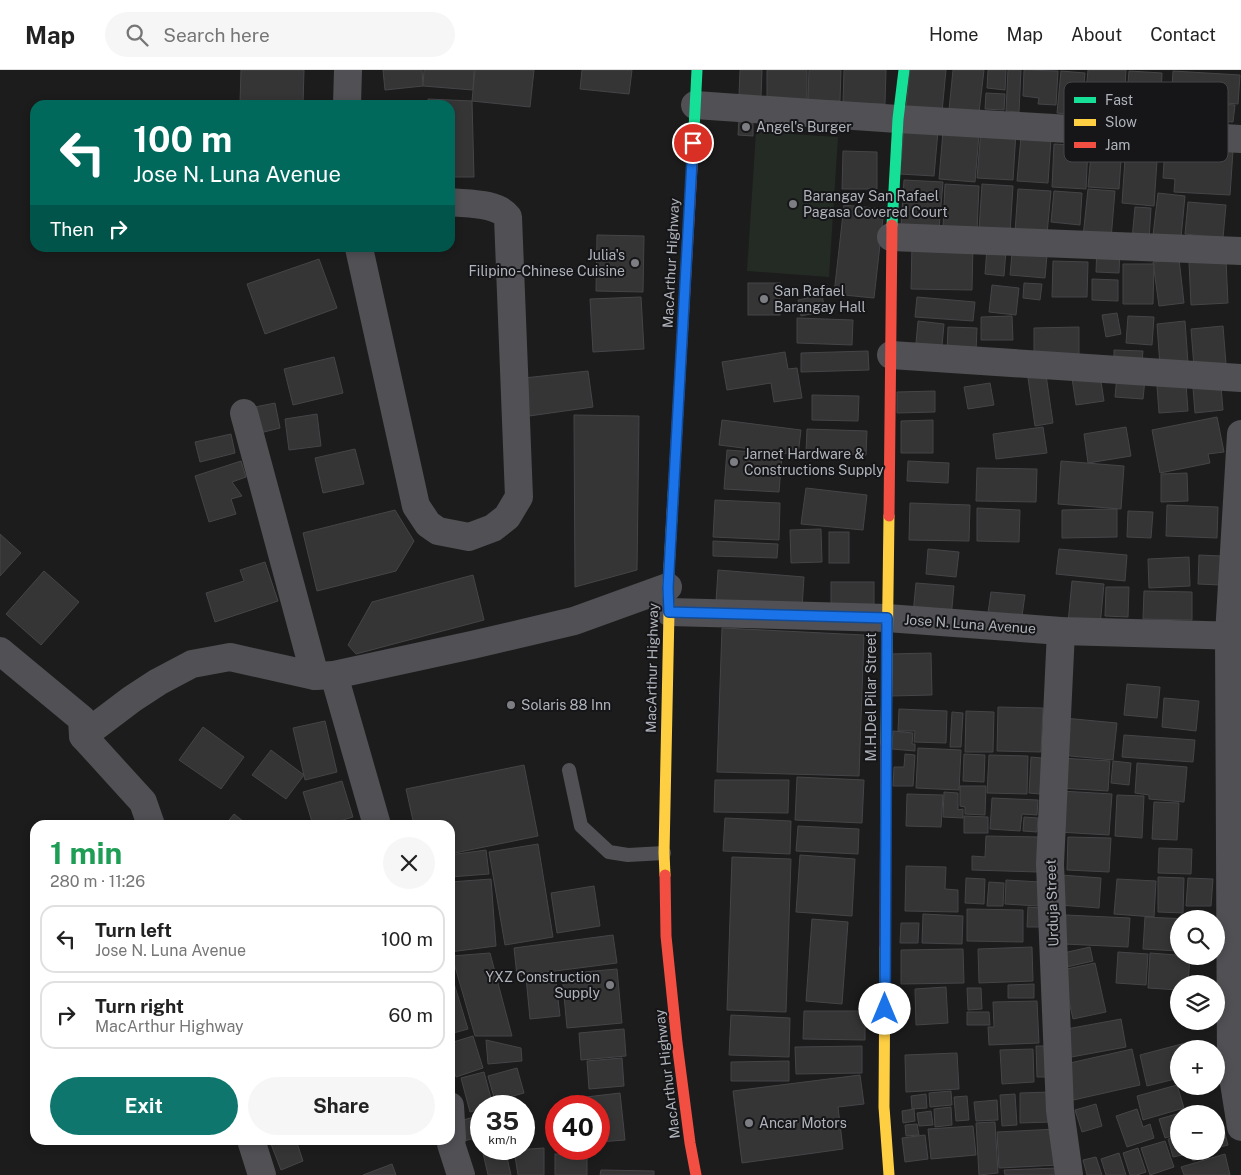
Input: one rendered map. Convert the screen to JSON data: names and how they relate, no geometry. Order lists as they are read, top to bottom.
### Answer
{
  "streets": {
    "main road": ["MacArthur Highway", "M.H.Del Pilar Street"],
    "street": ["Jose N. Luna Avenue", "Urduja Street"]
  },
  "crossings": [
    ["MacArthur Highway", "Jose N. Luna Avenue"],
    ["Jose N. Luna Avenue", "M.H.Del Pilar Street"],
    ["Jose N. Luna Avenue", "Urduja Street"]
  ],
  "places": [
    "Angel's Burger",
    "Barangay San Rafael Pagasa Covered Court",
    "Julia's Filipino-Chinese Cuisine",
    "San Rafael Barangay Hall",
    "Jarnet Hardware & Constructions Supply",
    "Solaris 88 Inn",
    "YXZ Construction Supply",
    "Ancar Motors"
  ],
  "legend": ["Fast", "Slow", "Jam"],
  "page": {
    "header": "Map",
    "search": "Search here",
    "nav": [
      "Home",
      "Map",
      "About",
      "Contact"
    ],
    "turn": ["100 m", "Jose N. Luna Avenue"],
    "then": "Then",
    "heading": ["1 min", "280 m · 11:26"],
    "list": [
      {
        "name": "Turn left",
        "note": "Jose N. Luna Avenue",
        "value": "100 m"
      },
      {
        "name": "Turn right",
        "note": "MacArthur Highway",
        "value": "60 m"
      }
    ],
    "map_buttons": ["+", "−"],
    "buttons": ["Exit", "Share"],
    "speed": "35 km/h",
    "limit": "40"
  }
}
